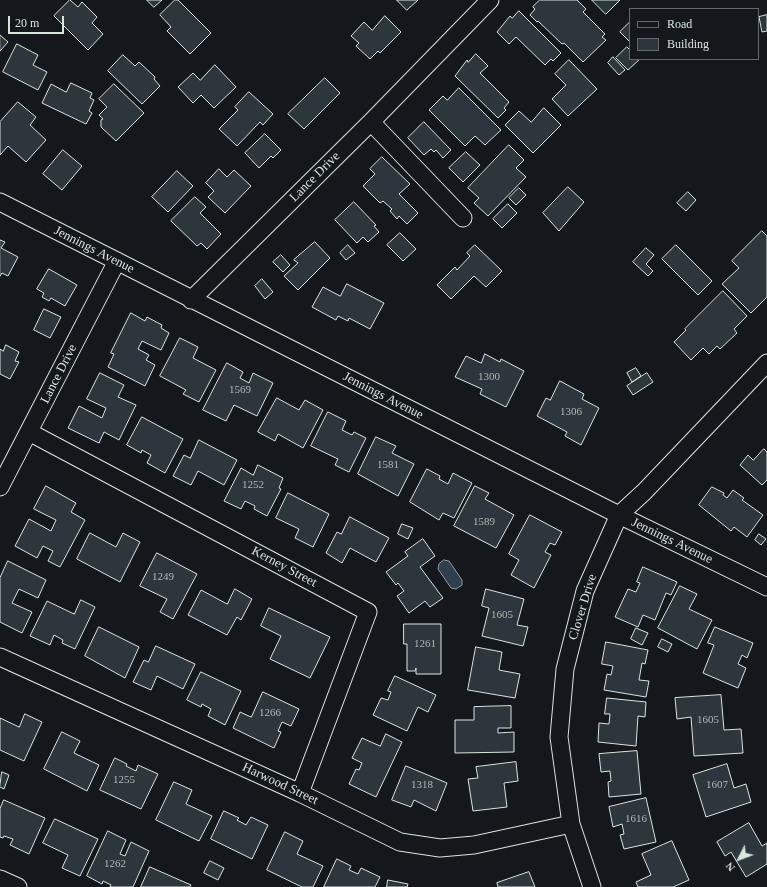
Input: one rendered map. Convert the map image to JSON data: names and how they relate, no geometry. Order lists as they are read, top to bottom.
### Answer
{
  "streets": {
    "street": [
      "Lance Drive",
      "Jennings Avenue",
      "Kerney Street",
      "Clover Drive",
      "Harwood Street"
    ]
  },
  "crossings": [
    ["Lance Drive", "Jennings Avenue"],
    ["Lance Drive", "Kerney Street"],
    ["Jennings Avenue", "Clover Drive"],
    ["Kerney Street", "Harwood Street"],
    ["Clover Drive", "Harwood Street"]
  ],
  "house_numbers": [
    "1300",
    "1569",
    "1306",
    "1581",
    "1252",
    "1589",
    "1249",
    "1605",
    "1261",
    "1266",
    "1605",
    "1255",
    "1318",
    "1607",
    "1616",
    "1262"
  ],
  "legend": ["Road", "Building"],
  "scale_bar": "20 m",
  "north": "bottom left"
}
